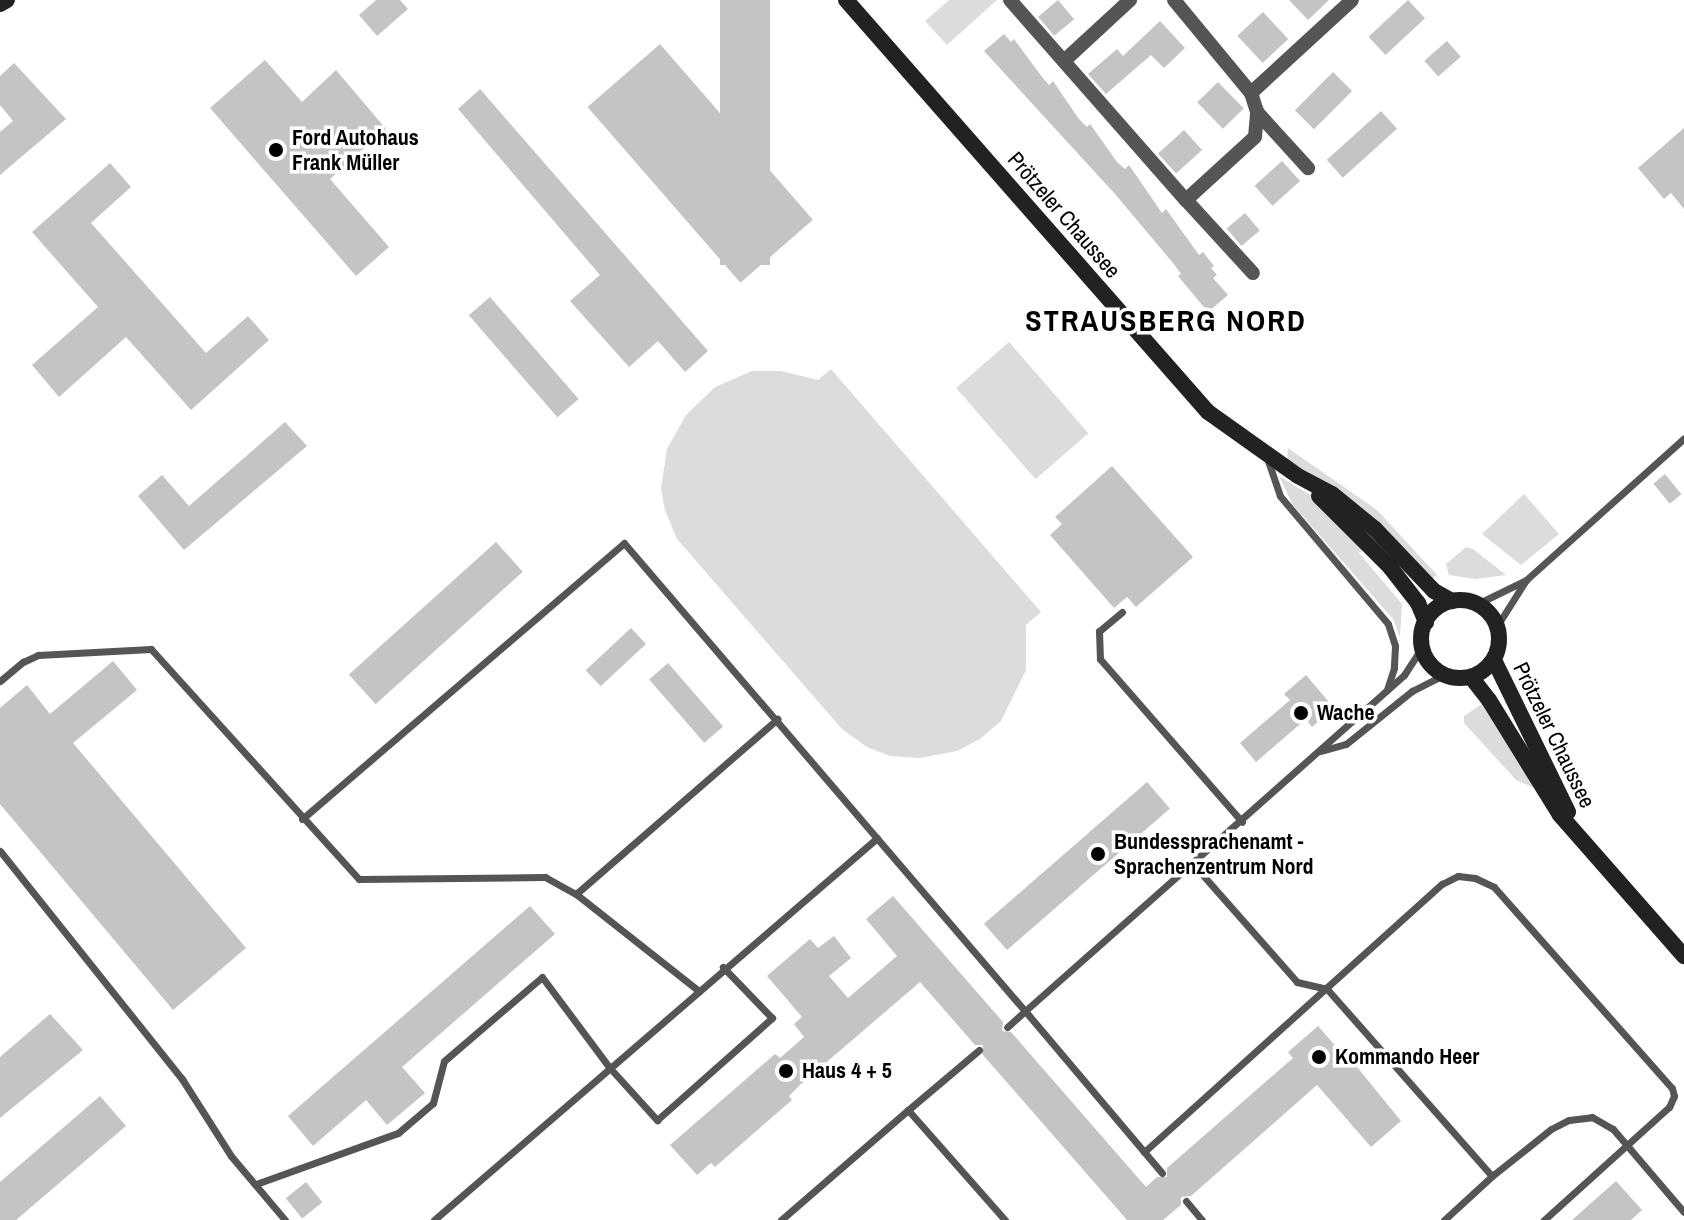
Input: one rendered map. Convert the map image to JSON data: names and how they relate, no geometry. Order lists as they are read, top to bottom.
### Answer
{
  "streets": {
    "main road": ["Prötzeler Chaussee"]
  },
  "districts": ["STRAUSBERG NORD"],
  "places": [
    "Ford Autohaus Frank Müller",
    "Wache",
    "Bundessprachenamt - Sprachenzentrum Nord",
    "Kommando Heer",
    "Haus 4 + 5"
  ]
}
